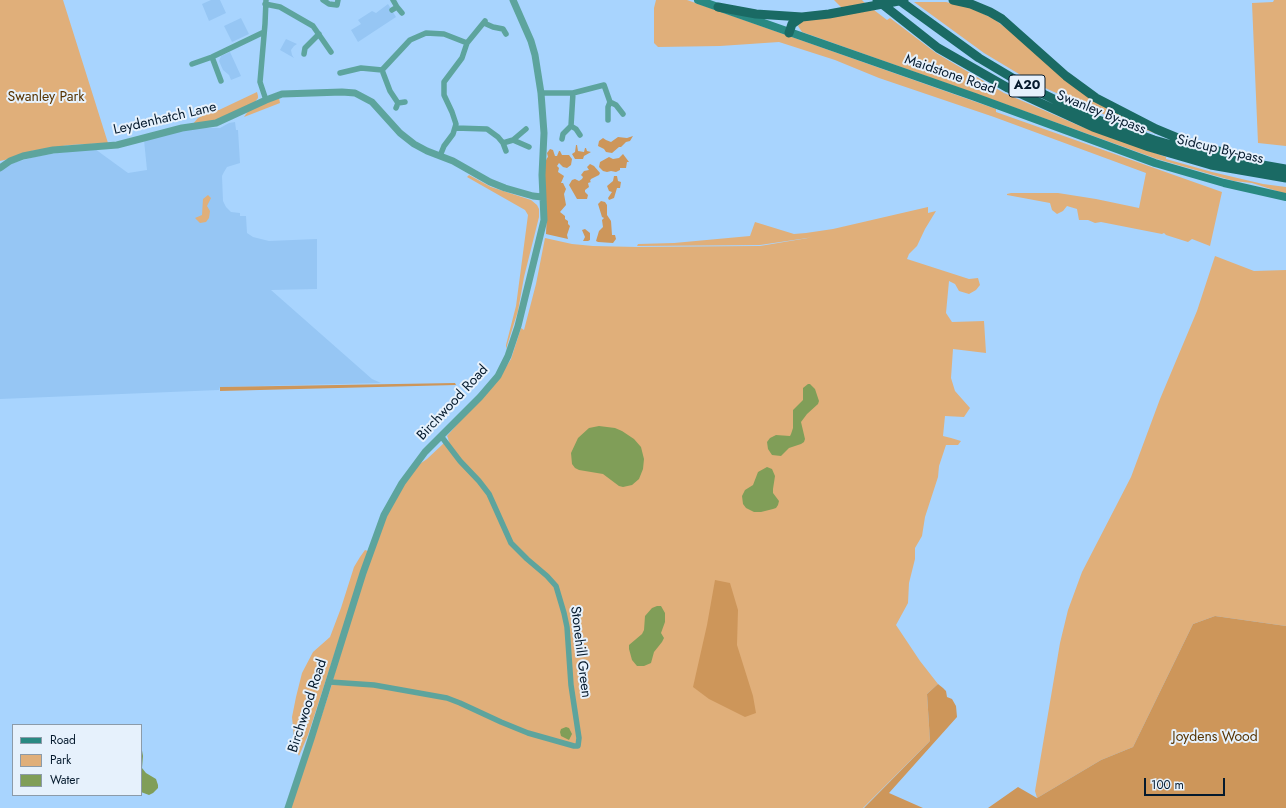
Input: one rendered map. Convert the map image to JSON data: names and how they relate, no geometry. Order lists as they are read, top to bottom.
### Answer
{
  "streets": {
    "highway": ["A20", "Swanley By-pass", "Sidcup By-pass"],
    "main road": ["Maidstone Road"],
    "street": ["Leydenhatch Lane", "Birchwood Road", "Stonehill Green"]
  },
  "crossings": [
    ["A20", "Sidcup By-pass"],
    ["Swanley By-pass", "Sidcup By-pass"],
    ["Leydenhatch Lane", "Birchwood Road"],
    ["Birchwood Road", "Stonehill Green"]
  ],
  "parks": ["Swanley Park", "Joydens Wood"],
  "legend": ["Road", "Park", "Water"],
  "scale_bar": "100 m"
}
